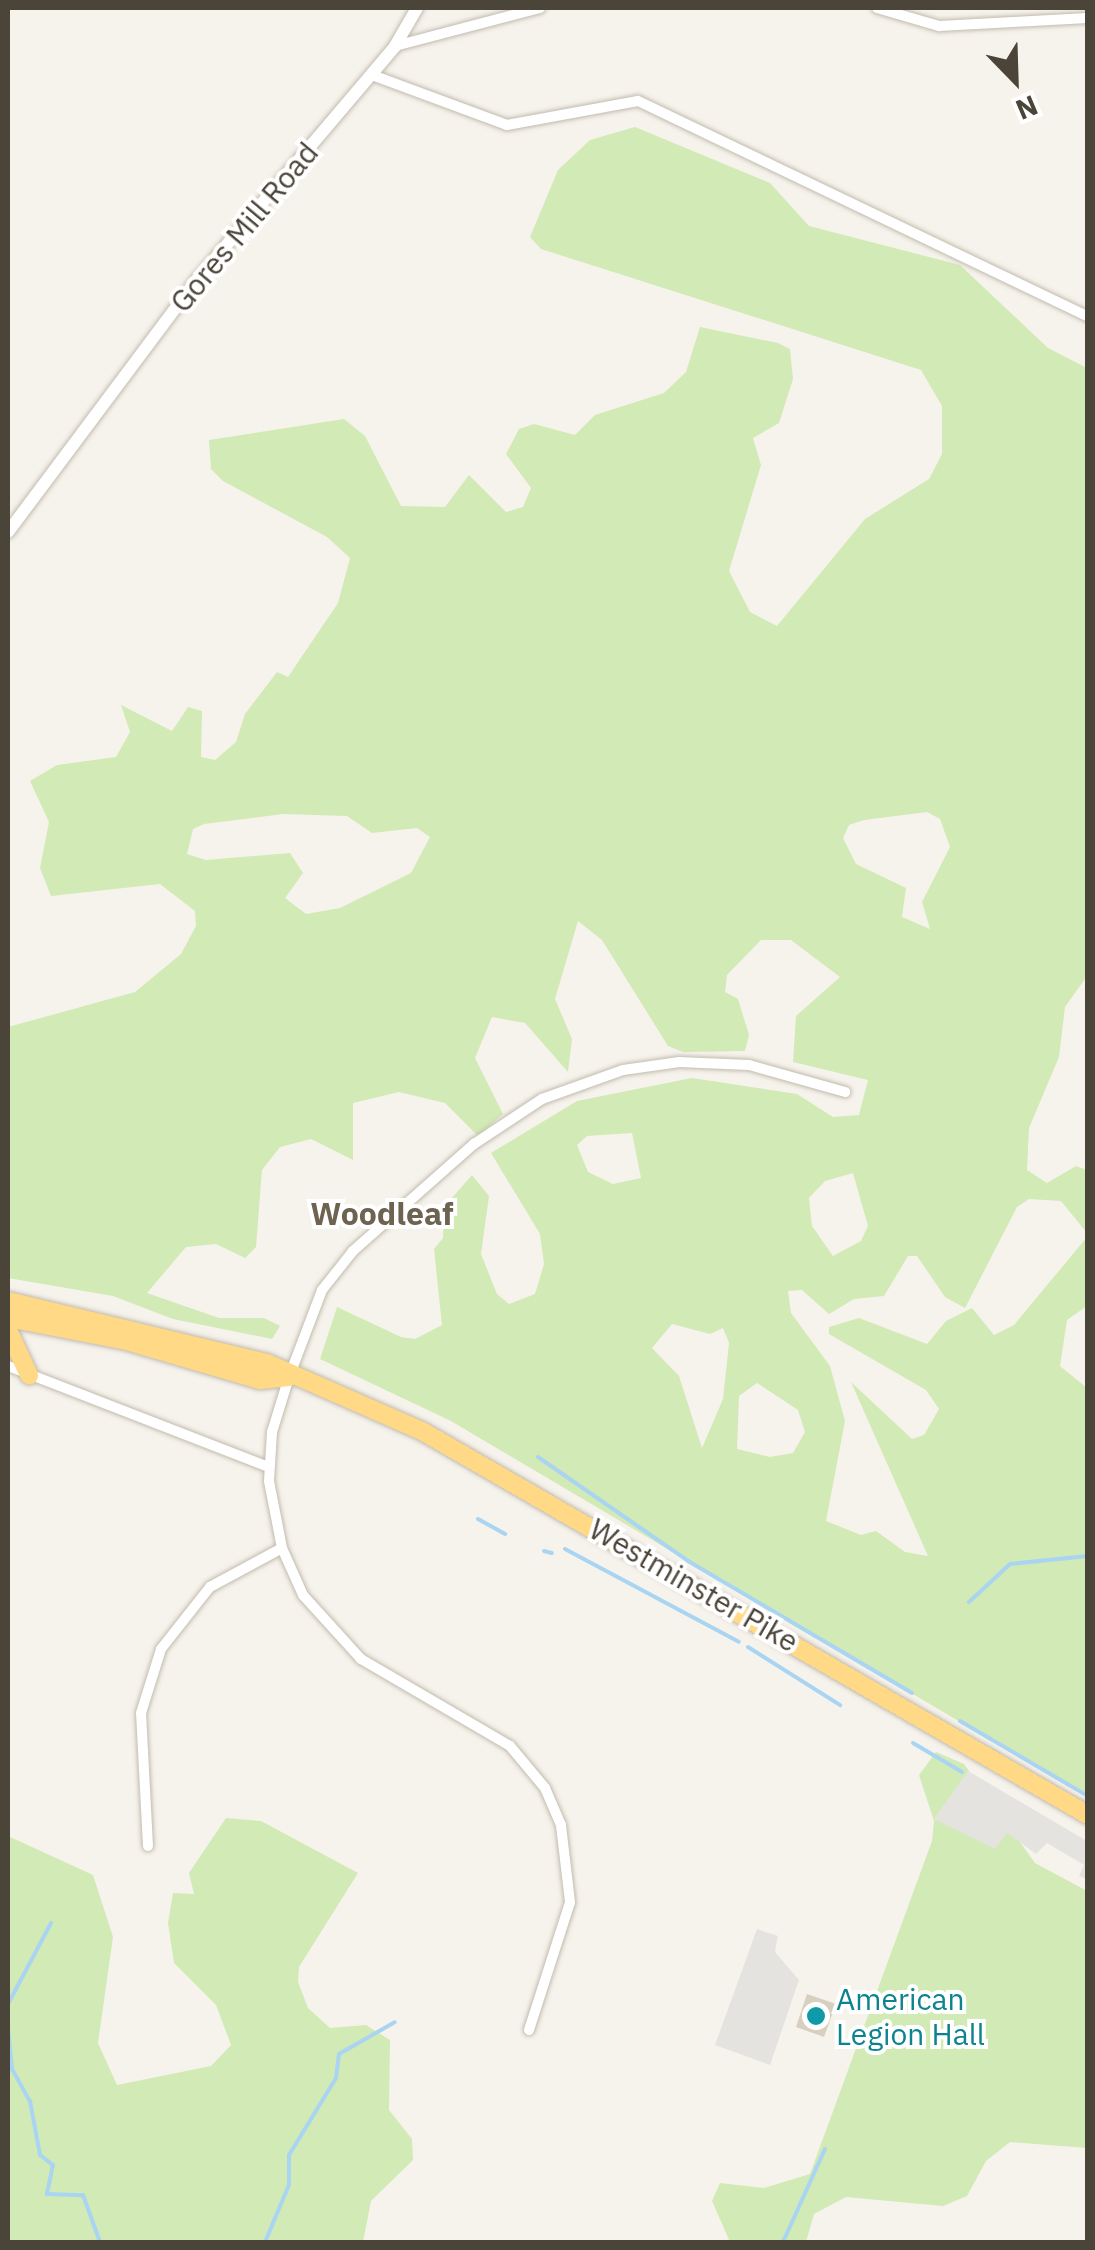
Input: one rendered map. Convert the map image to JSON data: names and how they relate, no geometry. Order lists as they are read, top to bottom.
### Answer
{
  "streets": {
    "highway": ["Westminster Pike"],
    "street": ["Gores Mill Road"]
  },
  "districts": ["Woodleaf"],
  "places": ["American Legion Hall"],
  "north": "bottom right"
}
